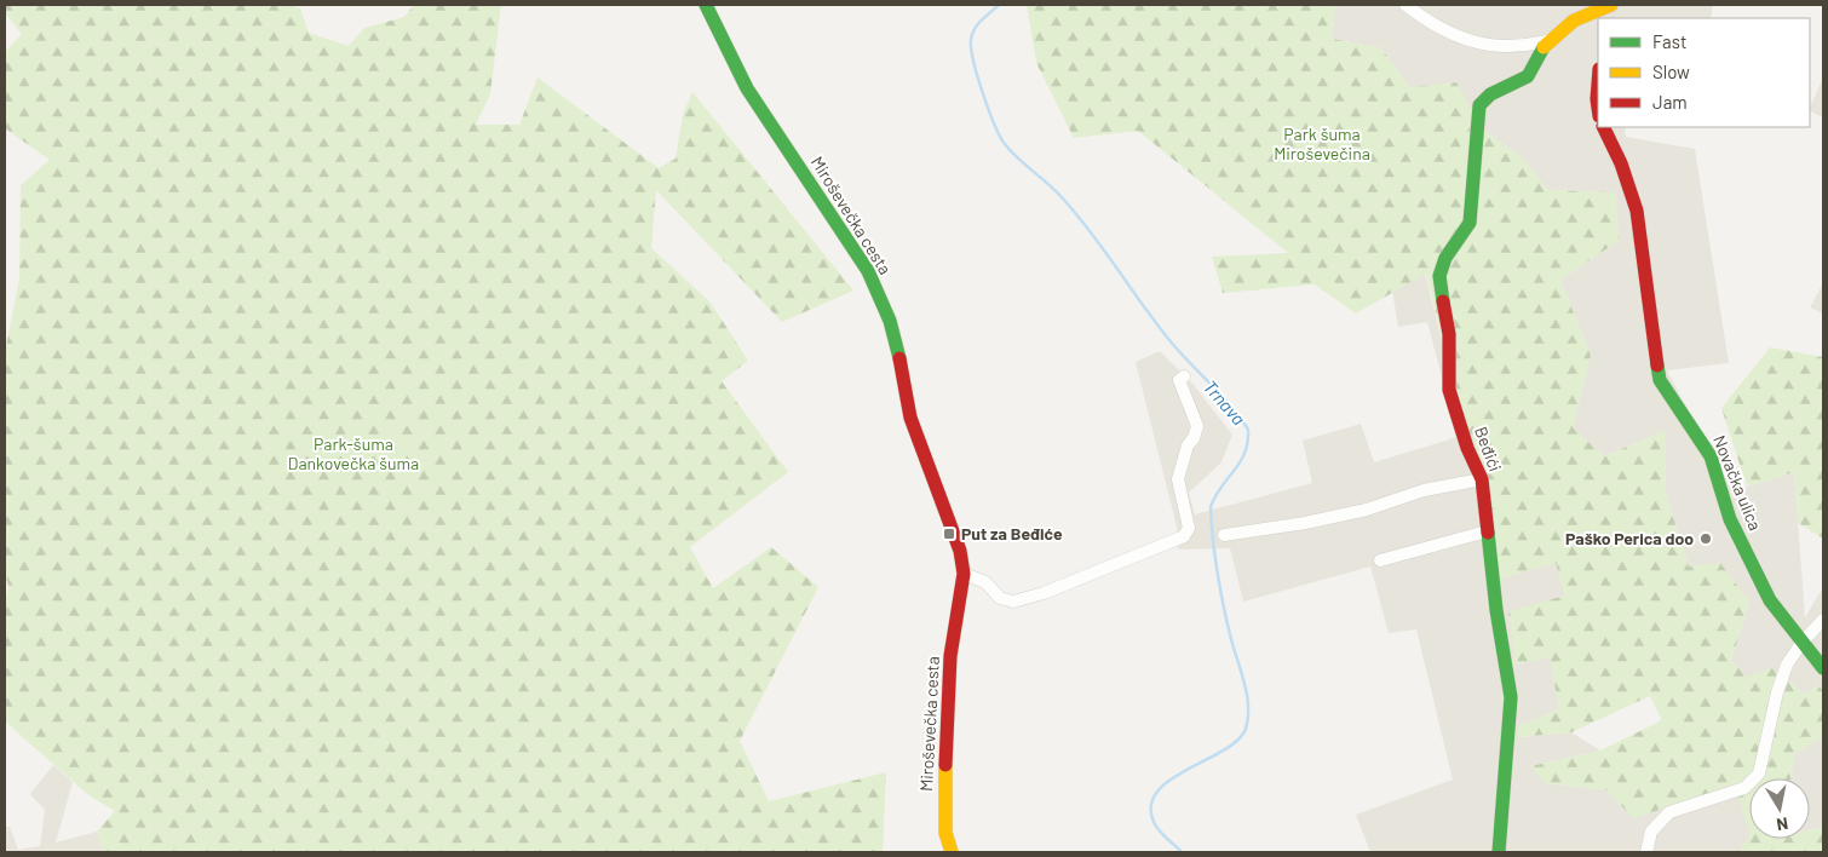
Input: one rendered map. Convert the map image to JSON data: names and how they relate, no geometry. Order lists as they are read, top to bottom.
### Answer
{
  "streets": {
    "street": ["Miroševečka cesta", "Beđići", "Novačka ulica"]
  },
  "water": ["Trnava"],
  "parks": ["Park šuma Miroševečina", "Park-šuma Dankovečka šuma"],
  "places": {
    "transit": ["Put za Beđiće"],
    "other": ["Paško Perica doo"]
  },
  "legend": ["Fast", "Slow", "Jam"],
  "north": "bottom"
}
